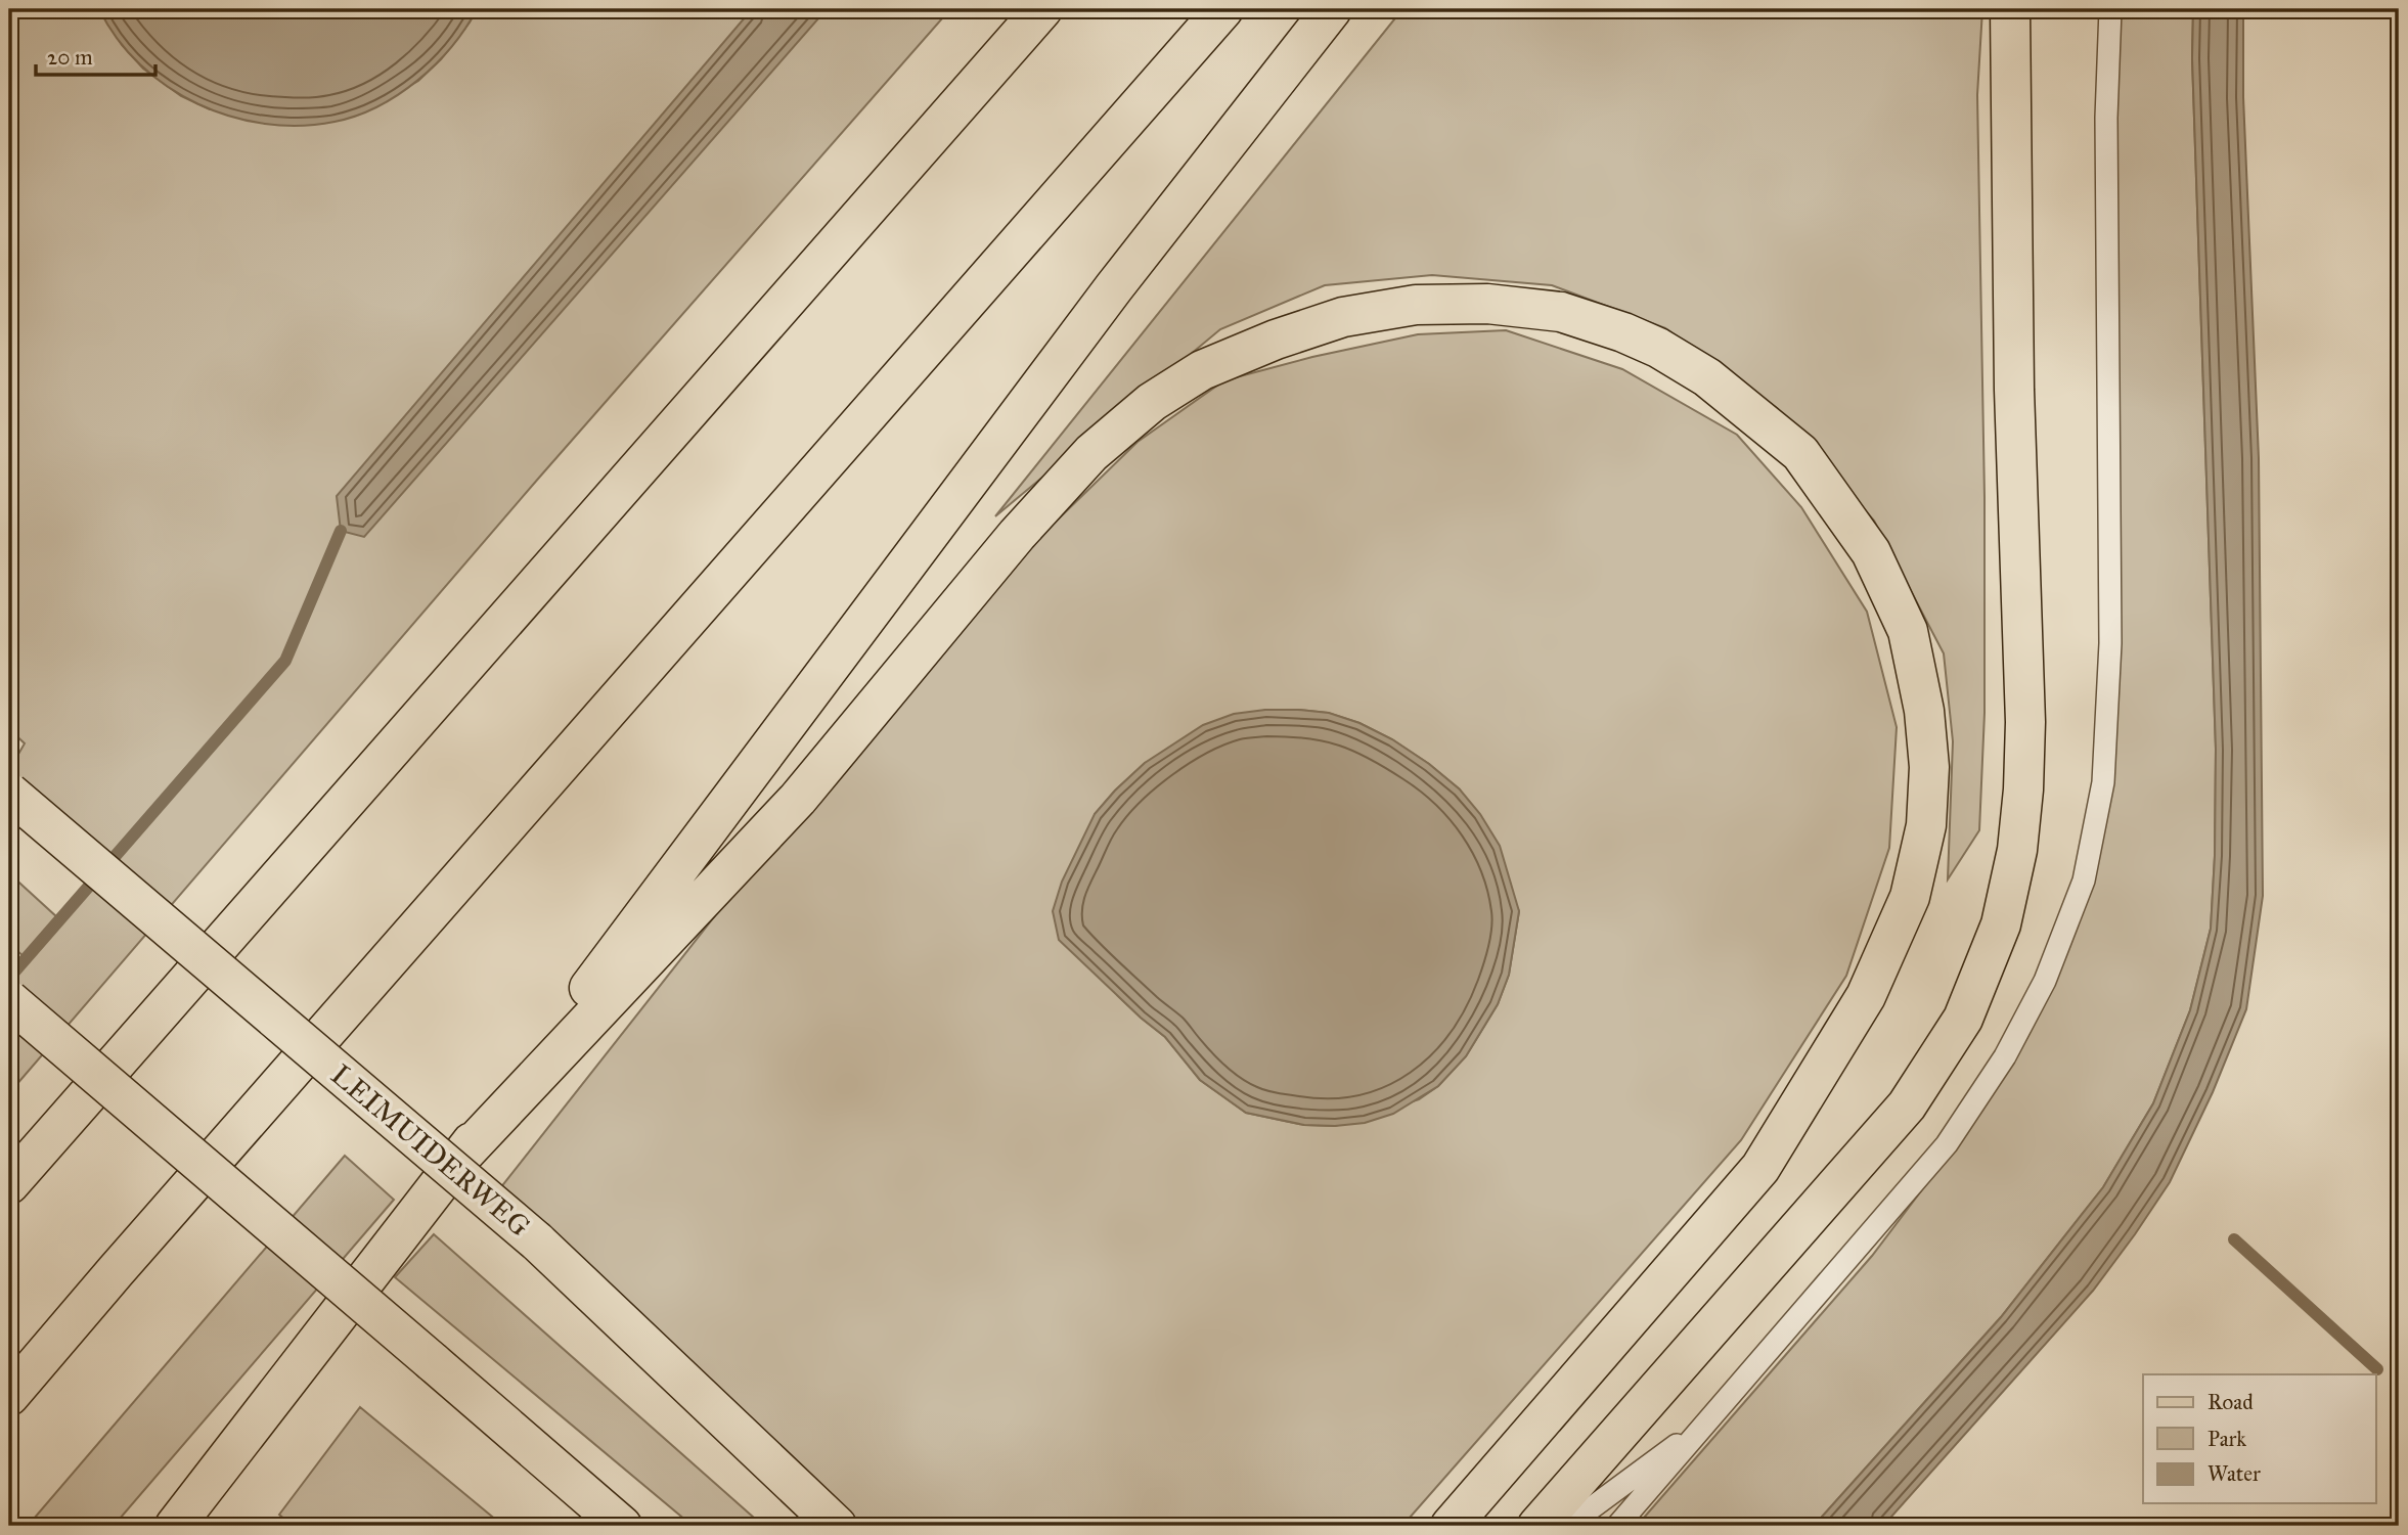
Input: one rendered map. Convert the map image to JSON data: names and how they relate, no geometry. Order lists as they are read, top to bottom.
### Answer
{
  "streets": {
    "main road": ["LEIMUIDERWEG"]
  },
  "legend": ["Road", "Park", "Water"],
  "scale_bar": "20 m"
}
